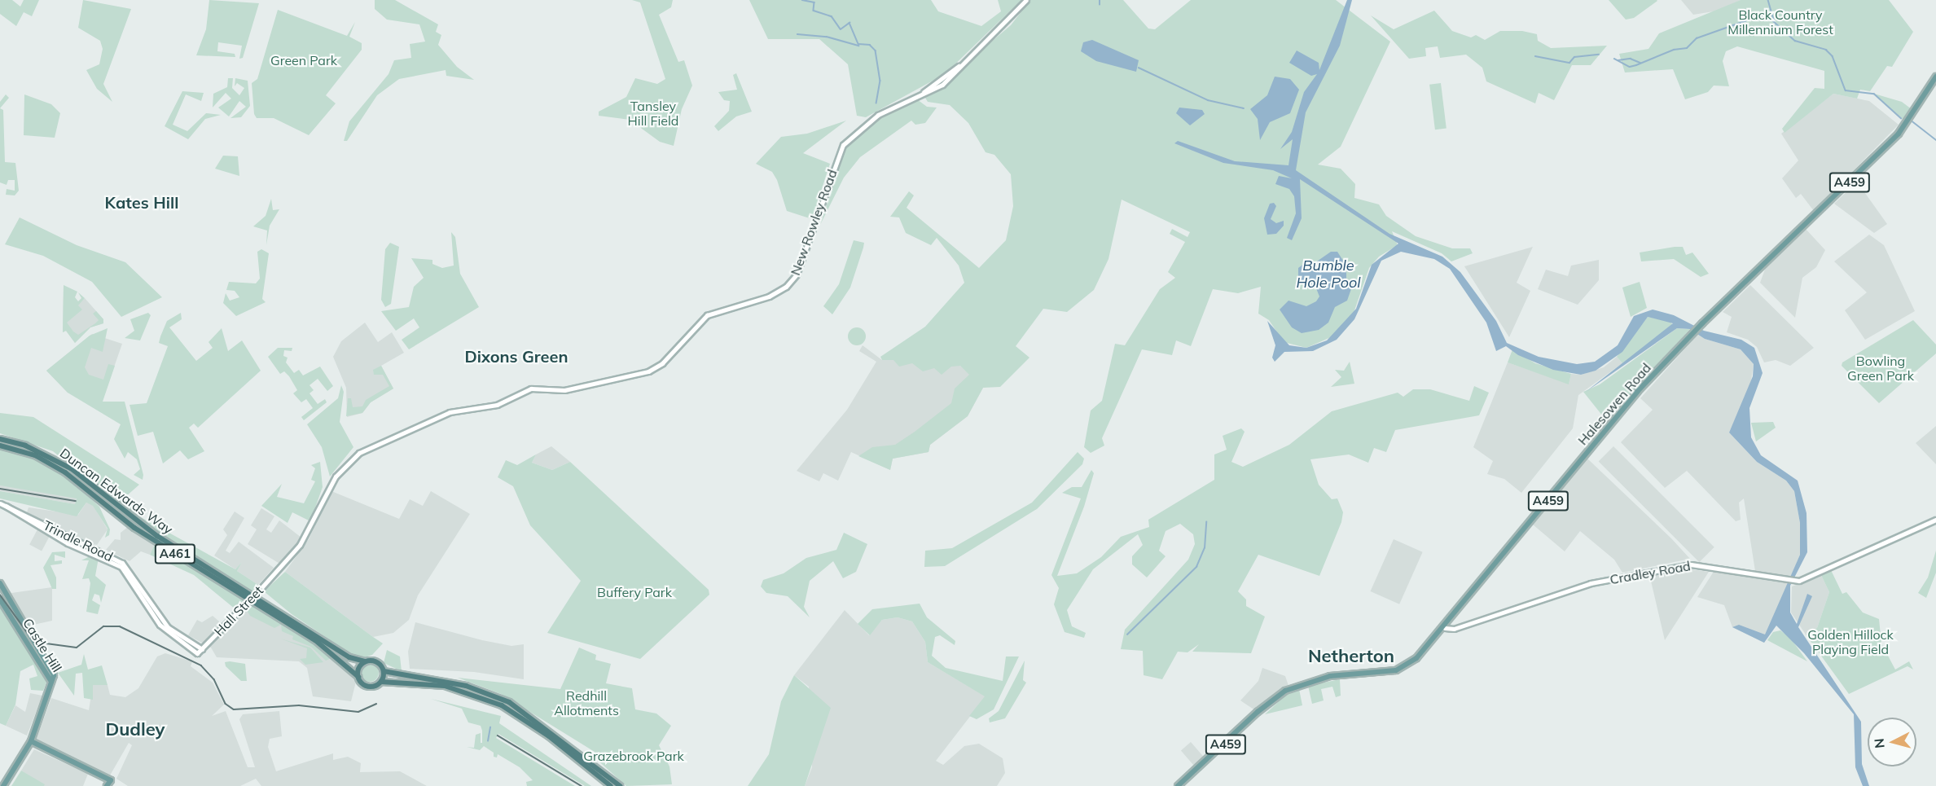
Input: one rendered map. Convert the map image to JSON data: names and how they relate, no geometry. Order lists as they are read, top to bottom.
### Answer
{
  "streets": {
    "highway": ["Duncan Edwards Way", "A461"],
    "main road": [
      "A459",
      "New Rowley Road",
      "Halesowen Road",
      "Trindle Road",
      "Cradley Road",
      "Hall Street",
      "Castle Hill"
    ]
  },
  "crossings": [
    ["New Rowley Road", "Hall Street"],
    ["Halesowen Road", "Cradley Road"],
    ["Duncan Edwards Way", "A461"],
    ["Trindle Road", "Hall Street"]
  ],
  "districts": [
    "Kates Hill",
    "Dixons Green",
    "Netherton",
    "Dudley"
  ],
  "water": ["Bumble Hole Pool"],
  "parks": [
    "Black Country Millennium Forest",
    "Green Park",
    "Tansley Hill Field",
    "Bowling Green Park",
    "Buffery Park",
    "Golden Hillock Playing Field",
    "Redhill Allotments",
    "Grazebrook Park"
  ],
  "north": "left"
}
